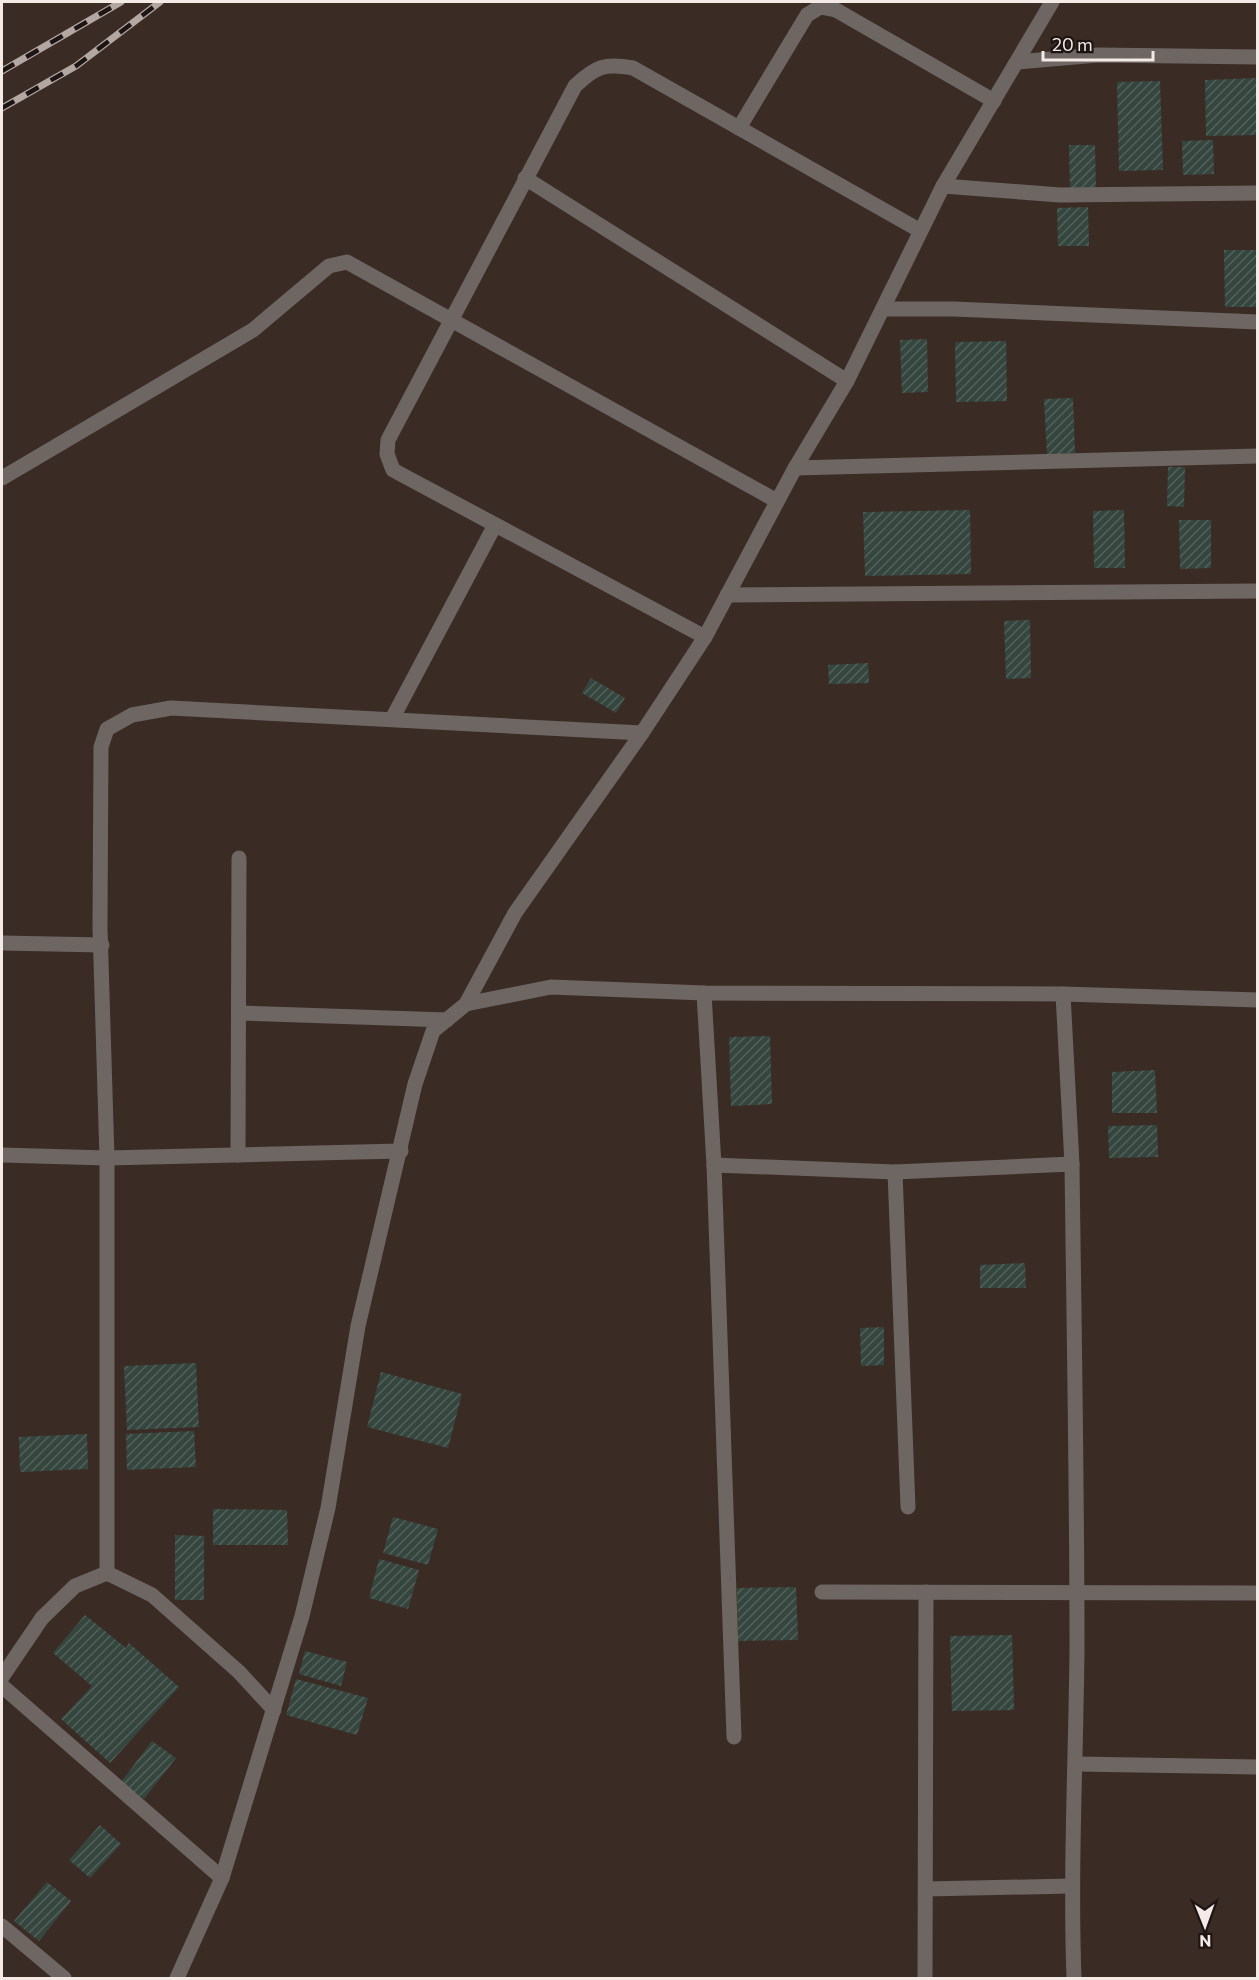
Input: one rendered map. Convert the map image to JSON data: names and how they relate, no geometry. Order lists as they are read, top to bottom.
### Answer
{
  "scale_bar": "20 m",
  "north": "bottom"
}
